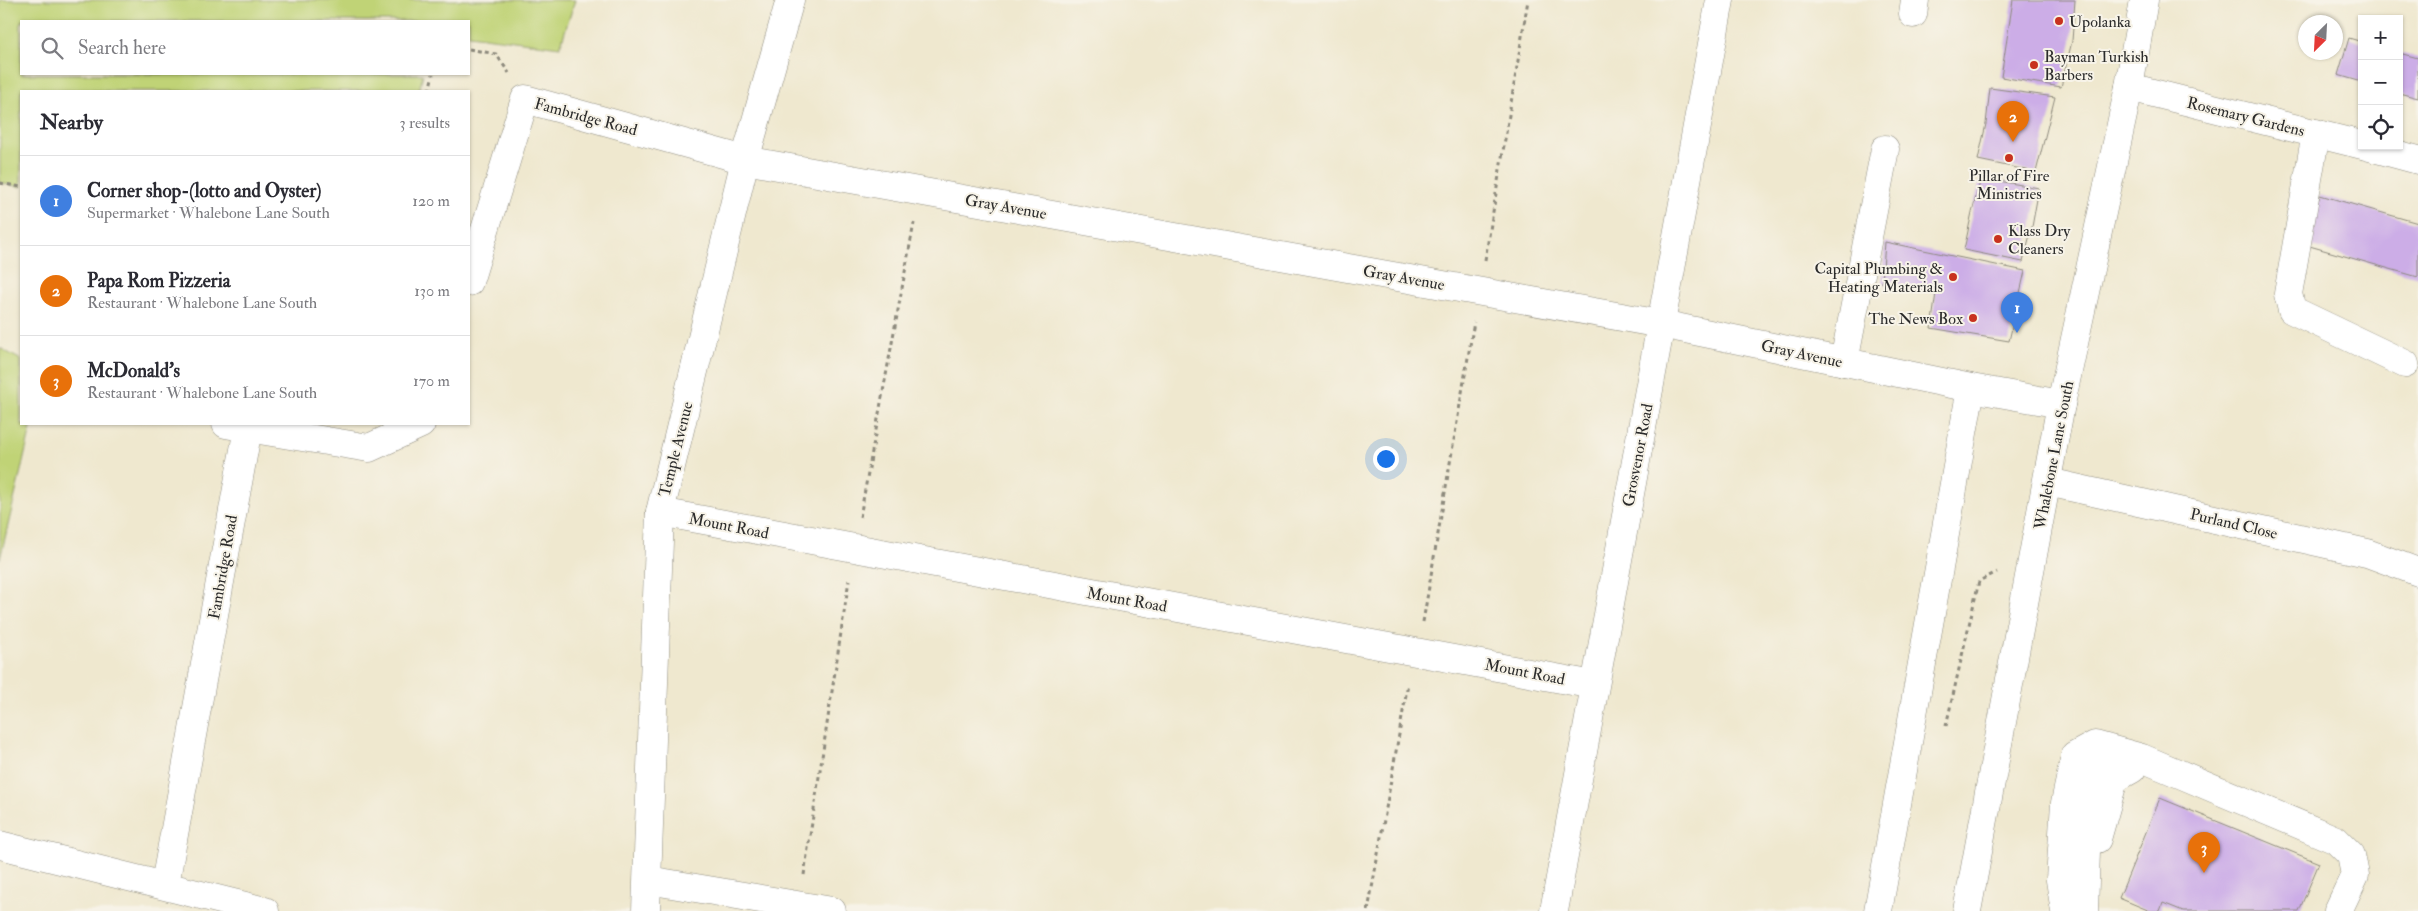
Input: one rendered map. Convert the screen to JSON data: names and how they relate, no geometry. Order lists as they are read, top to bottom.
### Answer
{
  "streets": {
    "street": [
      "Fambridge Road",
      "Rosemary Gardens",
      "Gray Avenue",
      "Temple Avenue",
      "Grosvenor Road",
      "Whalebone Lane South",
      "Purland Close",
      "Mount Road"
    ]
  },
  "crossings": [
    ["Fambridge Road", "Gray Avenue"],
    ["Fambridge Road", "Temple Avenue"],
    ["Rosemary Gardens", "Whalebone Lane South"],
    ["Gray Avenue", "Temple Avenue"],
    ["Gray Avenue", "Grosvenor Road"],
    ["Gray Avenue", "Whalebone Lane South"],
    ["Temple Avenue", "Mount Road"],
    ["Grosvenor Road", "Mount Road"],
    ["Whalebone Lane South", "Purland Close"]
  ],
  "places": [
    "Upolanka",
    "Bayman Turkish Barbers",
    "Pillar of Fire Ministries",
    "Klass Dry Cleaners",
    "Capital Plumbing & Heating Materials",
    "The News Box"
  ],
  "north": "bottom left",
  "page": {
    "map_buttons": ["+", "−"],
    "search": "Search here",
    "heading": ["Nearby", "3 results"],
    "pins": ["2", "1", "3"],
    "list": [
      {
        "mark": "1",
        "name": "Corner shop-(lotto and Oyster)",
        "note": "Supermarket · Whalebone Lane South",
        "value": "120 m"
      },
      {
        "mark": "2",
        "name": "Papa Rom Pizzeria",
        "note": "Restaurant · Whalebone Lane South",
        "value": "130 m"
      },
      {
        "mark": "3",
        "name": "McDonald's",
        "note": "Restaurant · Whalebone Lane South",
        "value": "170 m"
      }
    ]
  }
}
